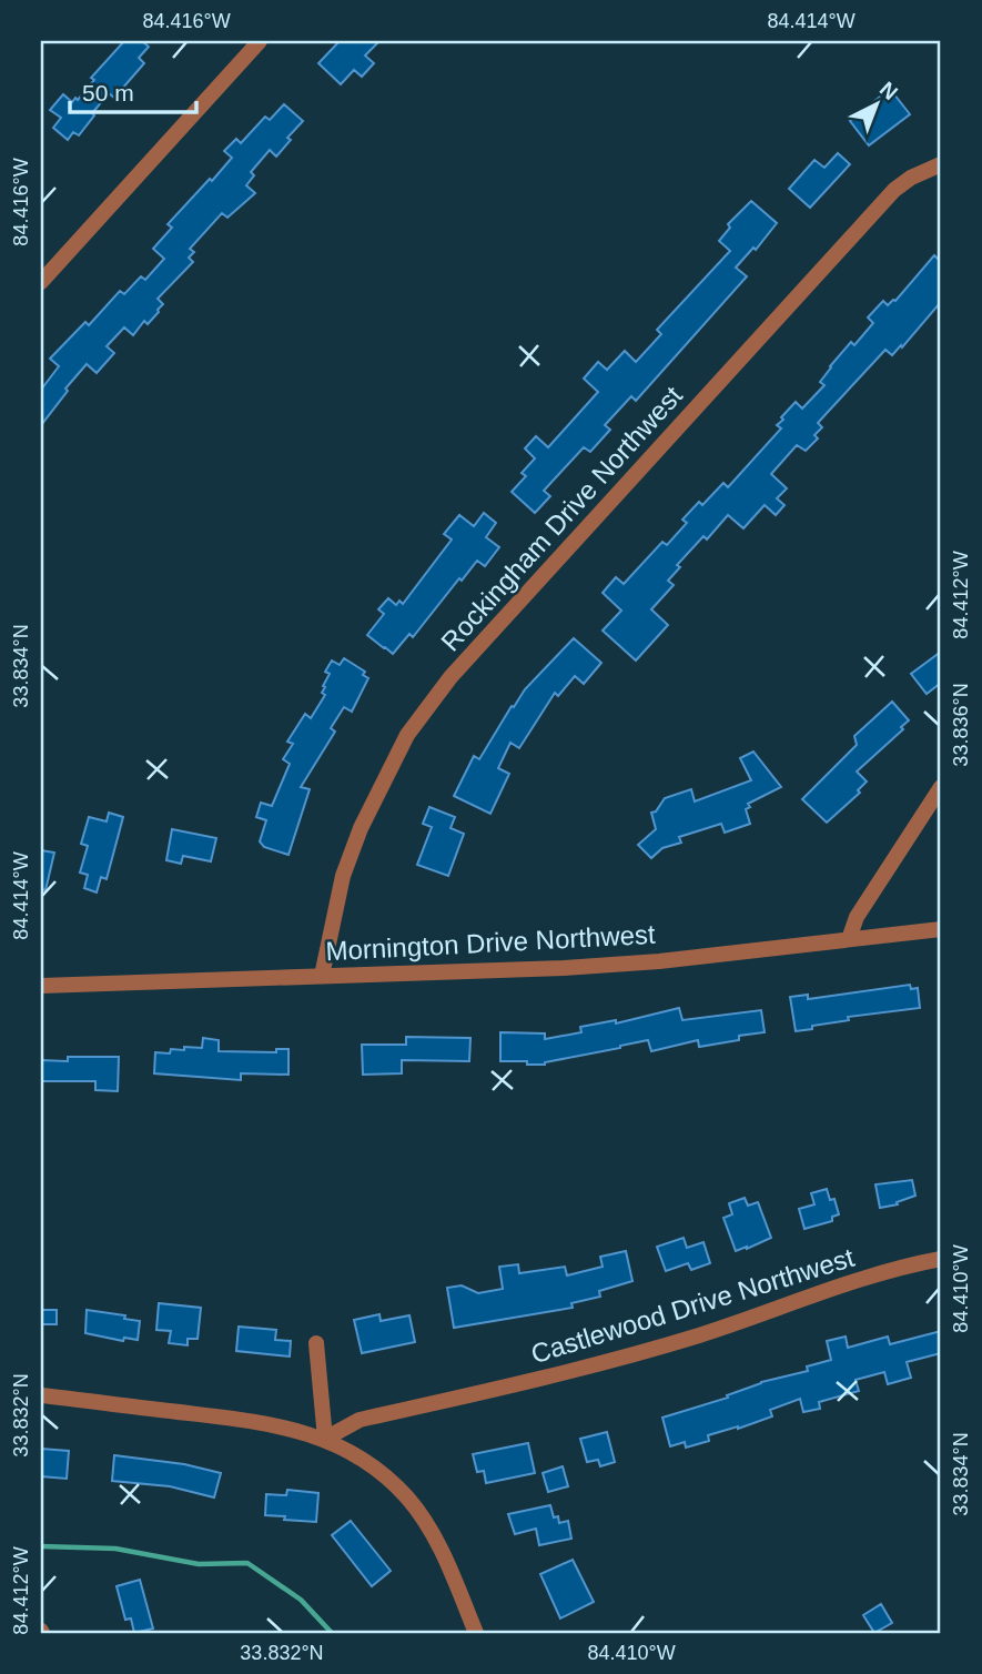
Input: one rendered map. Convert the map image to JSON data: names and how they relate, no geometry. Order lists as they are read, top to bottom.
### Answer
{
  "streets": {
    "street": ["Rockingham Drive Northwest", "Mornington Drive Northwest", "Castlewood Drive Northwest"]
  },
  "crossings": [
    ["Rockingham Drive Northwest", "Mornington Drive Northwest"]
  ],
  "scale_bar": "50 m",
  "north": "top right",
  "coordinates": [
    "84.416°W",
    "84.414°W",
    "84.412°W",
    "33.834°N",
    "33.836°N",
    "84.410°W",
    "33.832°N"
  ]
}
